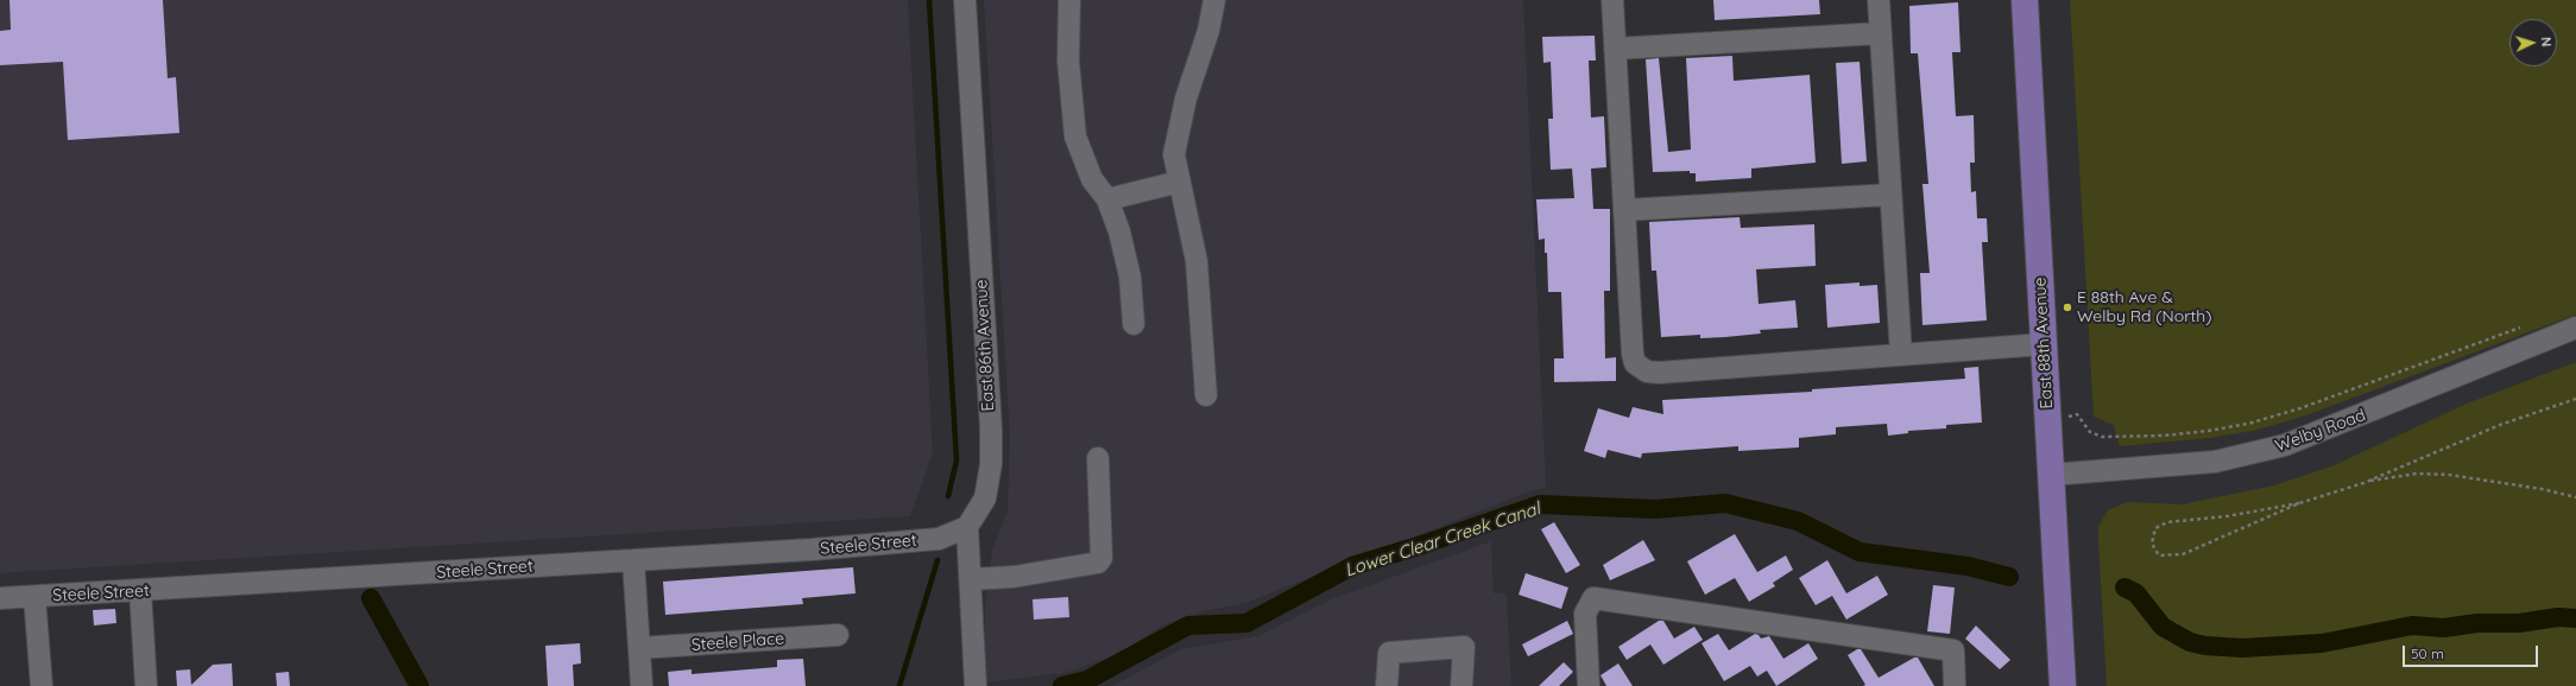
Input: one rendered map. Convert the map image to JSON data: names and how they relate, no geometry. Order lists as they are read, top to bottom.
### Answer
{
  "streets": {
    "main road": ["East 88th Avenue"],
    "street": [
      "East 86th Avenue",
      "Welby Road",
      "Steele Street",
      "Steele Place"
    ]
  },
  "crossings": [
    ["East 88th Avenue", "Welby Road"],
    ["East 86th Avenue", "Steele Street"]
  ],
  "water": ["Lower Clear Creek Canal"],
  "places": ["E 88th Ave & Welby Rd (North)"],
  "scale_bar": "50 m",
  "north": "right"
}
